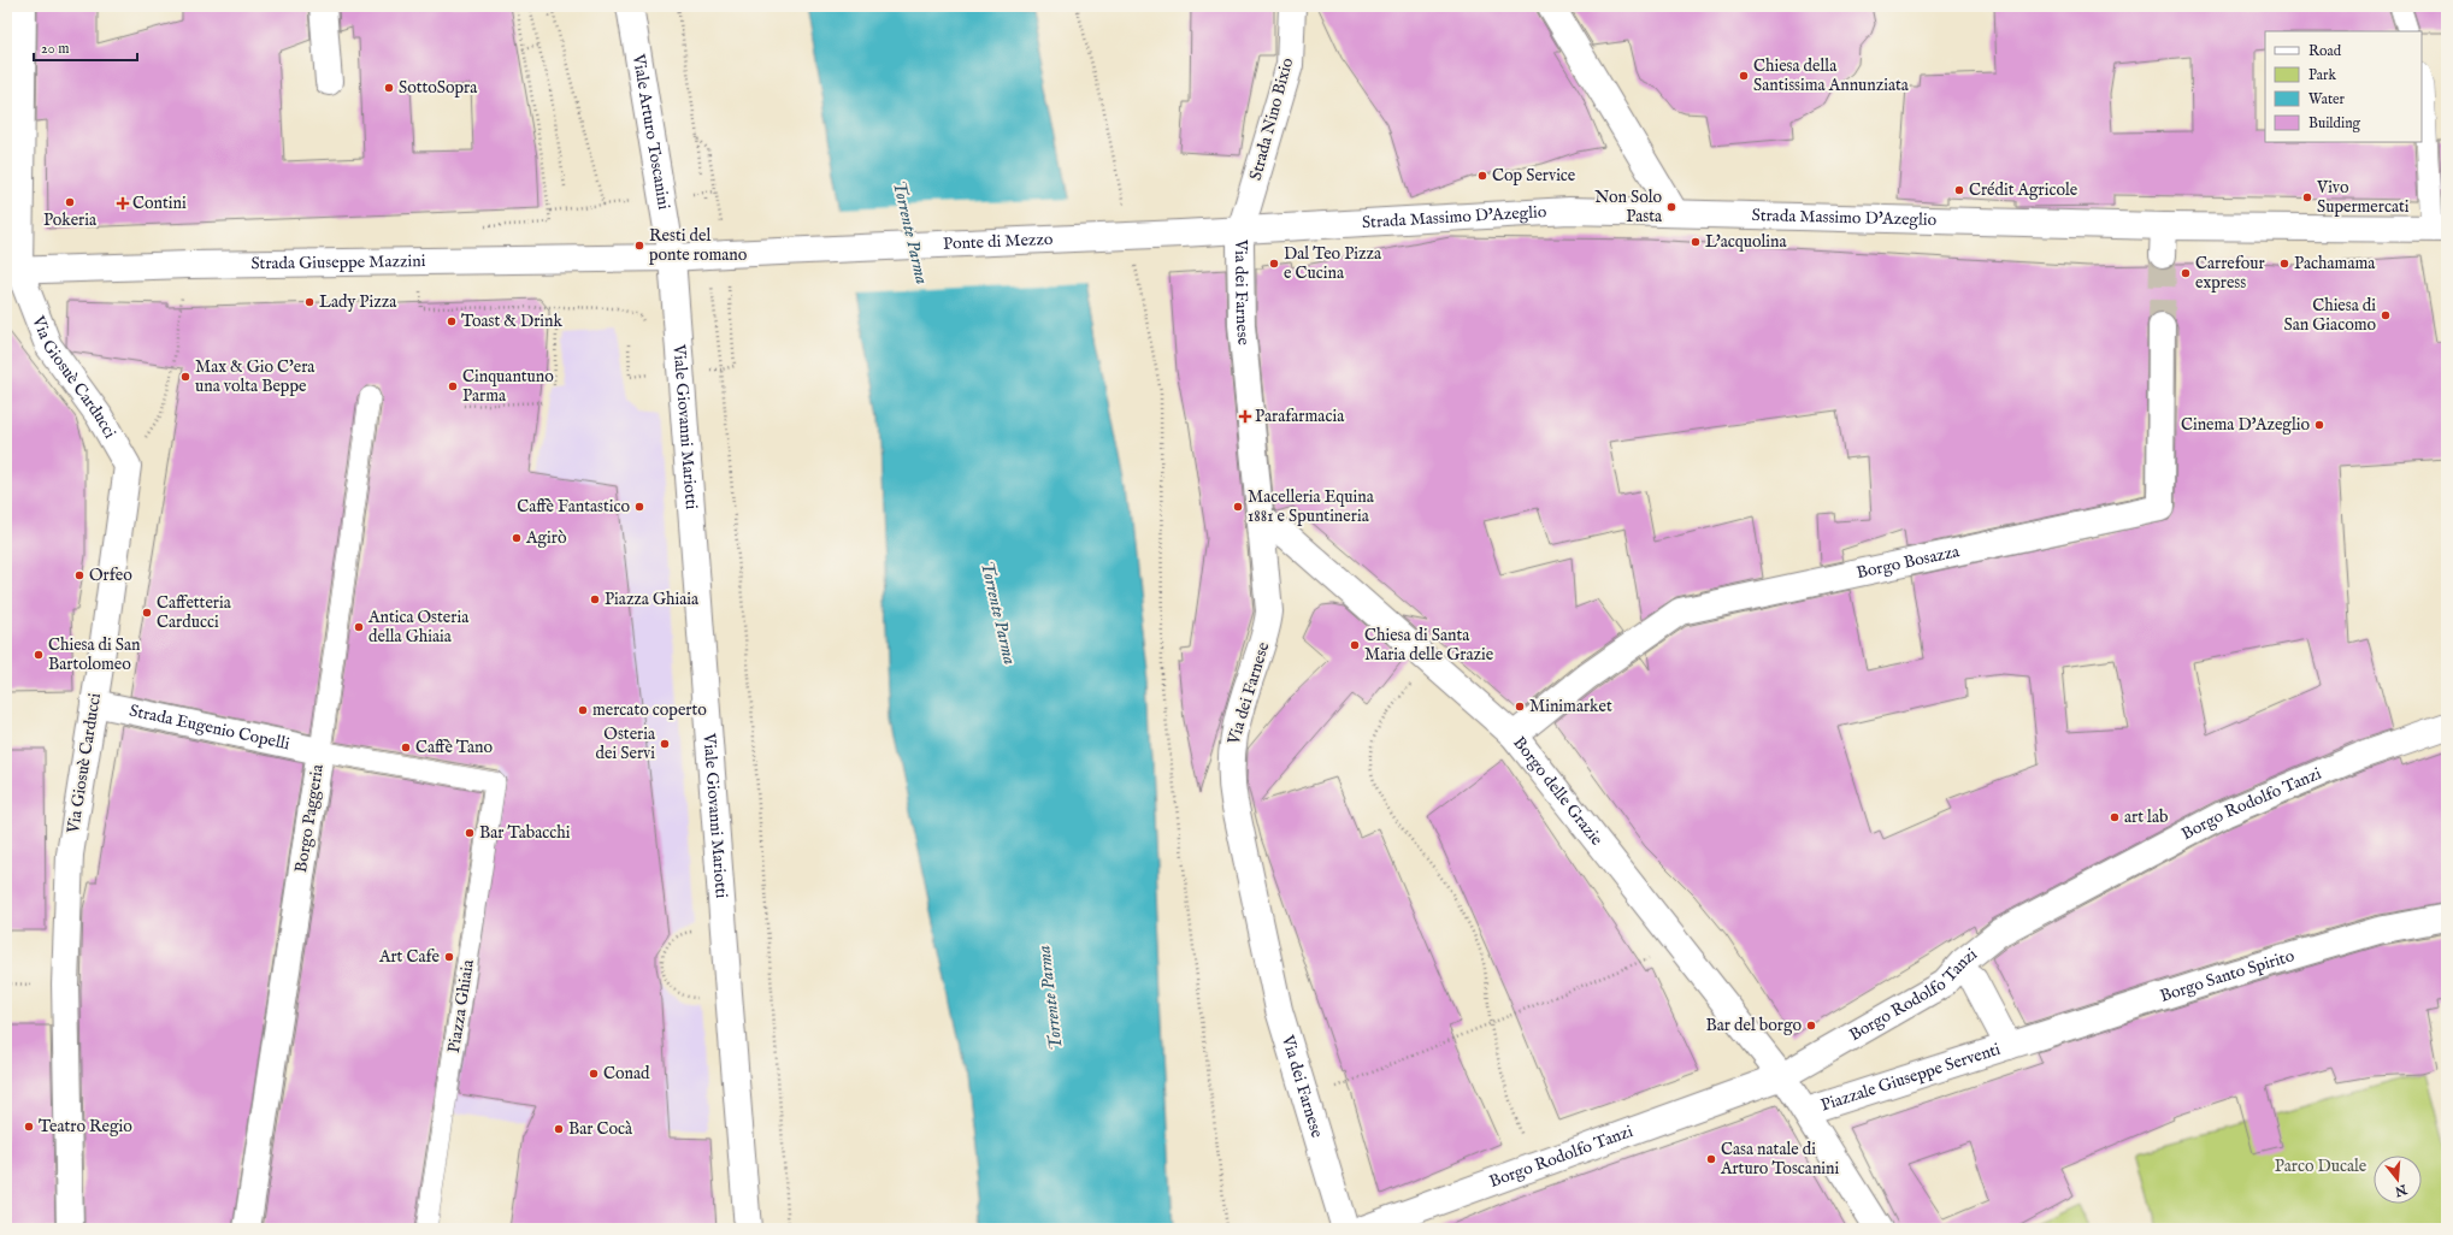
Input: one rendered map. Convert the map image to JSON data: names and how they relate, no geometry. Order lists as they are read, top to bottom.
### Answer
{
  "streets": {
    "street": [
      "Strada Nino Bixio",
      "Viale Arturo Toscanini",
      "Strada Massimo D'Azeglio",
      "Ponte di Mezzo",
      "Strada Giuseppe Mazzini",
      "Via dei Farnese",
      "Via Giosuè Carducci",
      "Viale Giovanni Mariotti",
      "Borgo Bosazza",
      "Strada Eugenio Copelli",
      "Borgo delle Grazie",
      "Borgo Rodolfo Tanzi",
      "Borgo Paggeria",
      "Borgo Santo Spirito",
      "Piazza Ghiaia",
      "Piazzale Giuseppe Serventi"
    ]
  },
  "crossings": [
    ["Strada Nino Bixio", "Strada Massimo D'Azeglio"],
    ["Strada Nino Bixio", "Via dei Farnese"],
    ["Viale Arturo Toscanini", "Ponte di Mezzo"],
    ["Viale Arturo Toscanini", "Strada Giuseppe Mazzini"],
    ["Viale Arturo Toscanini", "Viale Giovanni Mariotti"],
    ["Strada Massimo D'Azeglio", "Ponte di Mezzo"],
    ["Strada Massimo D'Azeglio", "Via dei Farnese"],
    ["Ponte di Mezzo", "Strada Giuseppe Mazzini"],
    ["Ponte di Mezzo", "Viale Giovanni Mariotti"],
    ["Strada Giuseppe Mazzini", "Via Giosuè Carducci"],
    ["Strada Giuseppe Mazzini", "Viale Giovanni Mariotti"],
    ["Via dei Farnese", "Borgo delle Grazie"],
    ["Via Giosuè Carducci", "Strada Eugenio Copelli"],
    ["Borgo Bosazza", "Borgo delle Grazie"],
    ["Strada Eugenio Copelli", "Borgo Paggeria"],
    ["Strada Eugenio Copelli", "Piazza Ghiaia"],
    ["Borgo delle Grazie", "Borgo Rodolfo Tanzi"],
    ["Borgo delle Grazie", "Piazzale Giuseppe Serventi"],
    ["Borgo Rodolfo Tanzi", "Piazzale Giuseppe Serventi"],
    ["Borgo Santo Spirito", "Piazzale Giuseppe Serventi"]
  ],
  "water": ["Torrente Parma"],
  "parks": ["Parco Ducale"],
  "places": {
    "other": [
      "Chiesa della Santissima Annunziata",
      "SottoSopra",
      "Cop Service",
      "Crédit Agricole",
      "Vivo Supermercati",
      "Pokeria",
      "Non Solo Pasta",
      "L'acquolina",
      "Resti del ponte romano",
      "Dal Teo Pizza e Cucina",
      "Pachamama",
      "Carrefour express",
      "Lady Pizza",
      "Chiesa di San Giacomo",
      "Toast & Drink",
      "Max & Gio C'era una volta Beppe",
      "Cinquantuno Parma",
      "Cinema D'Azeglio",
      "Caffè Fantastico",
      "Macelleria Equina 1881 e Spuntineria",
      "Agirò",
      "Orfeo",
      "Piazza Ghiaia",
      "Caffetteria Carducci",
      "Antica Osteria della Ghiaia",
      "Chiesa di Santa Maria delle Grazie",
      "Chiesa di San Bartolomeo",
      "Minimarket",
      "mercato coperto",
      "Osteria dei Servi",
      "Caffè Tano",
      "art lab",
      "Bar Tabacchi",
      "Art Cafe",
      "Bar del borgo",
      "Conad",
      "Teatro Regio",
      "Bar Cocà",
      "Casa natale di Arturo Toscanini"
    ],
    "health": ["Contini", "Parafarmacia"]
  },
  "legend": [
    "Road",
    "Park",
    "Water",
    "Building"
  ],
  "scale_bar": "20 m",
  "north": "bottom"
}
